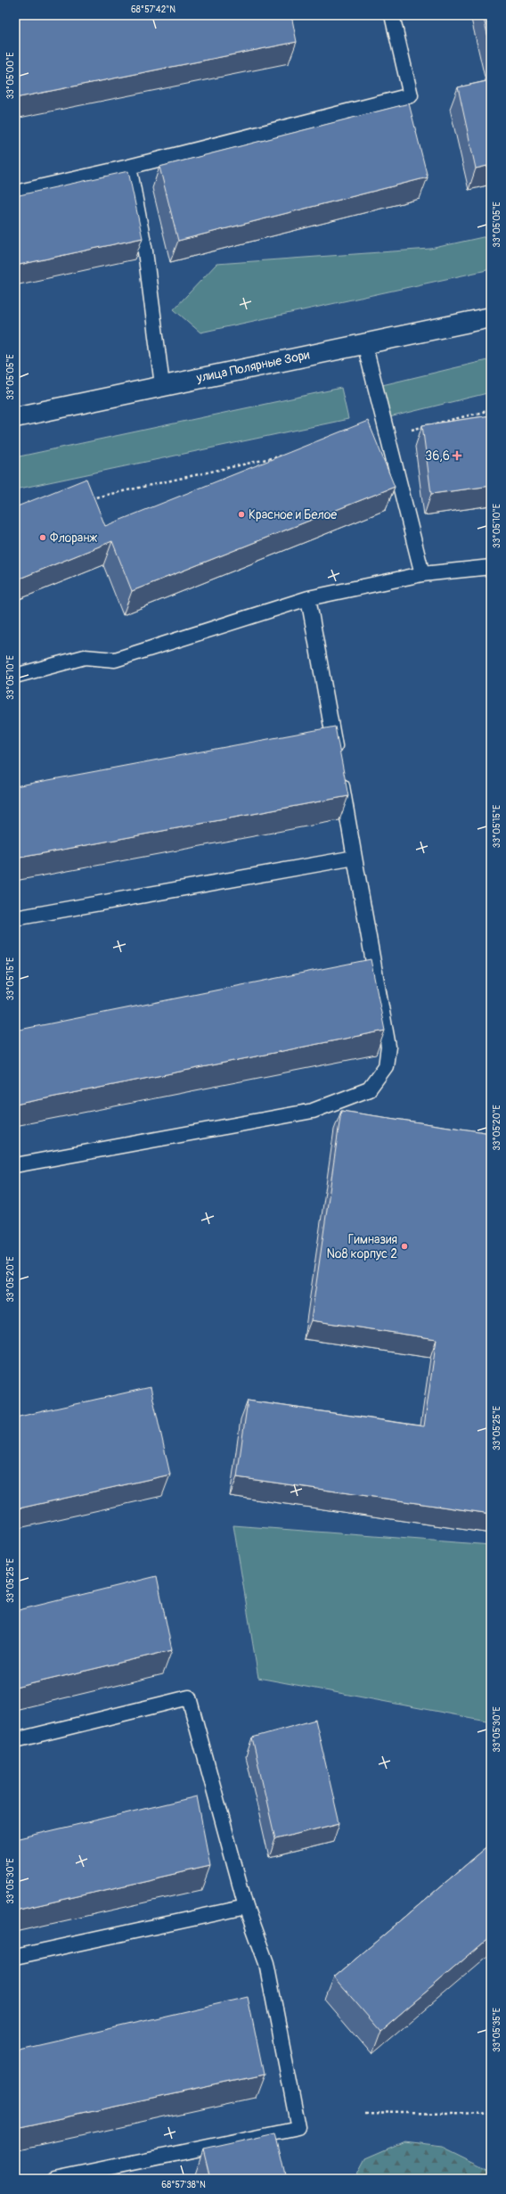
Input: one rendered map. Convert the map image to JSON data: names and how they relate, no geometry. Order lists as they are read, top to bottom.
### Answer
{
  "streets": {
    "main road": ["улица Полярные Зори"]
  },
  "places": {
    "health": ["36,6"],
    "other": ["Красное и Белое", "Флоранж", "Гимназия №8 корпус 2"]
  },
  "coordinates": [
    "68°57'42\"N",
    "33°05'00\"E",
    "33°05'05\"E",
    "33°05'10\"E",
    "33°05'15\"E",
    "33°05'20\"E",
    "33°05'25\"E",
    "33°05'30\"E",
    "33°05'35\"E",
    "68°57'38\"N"
  ]
}
